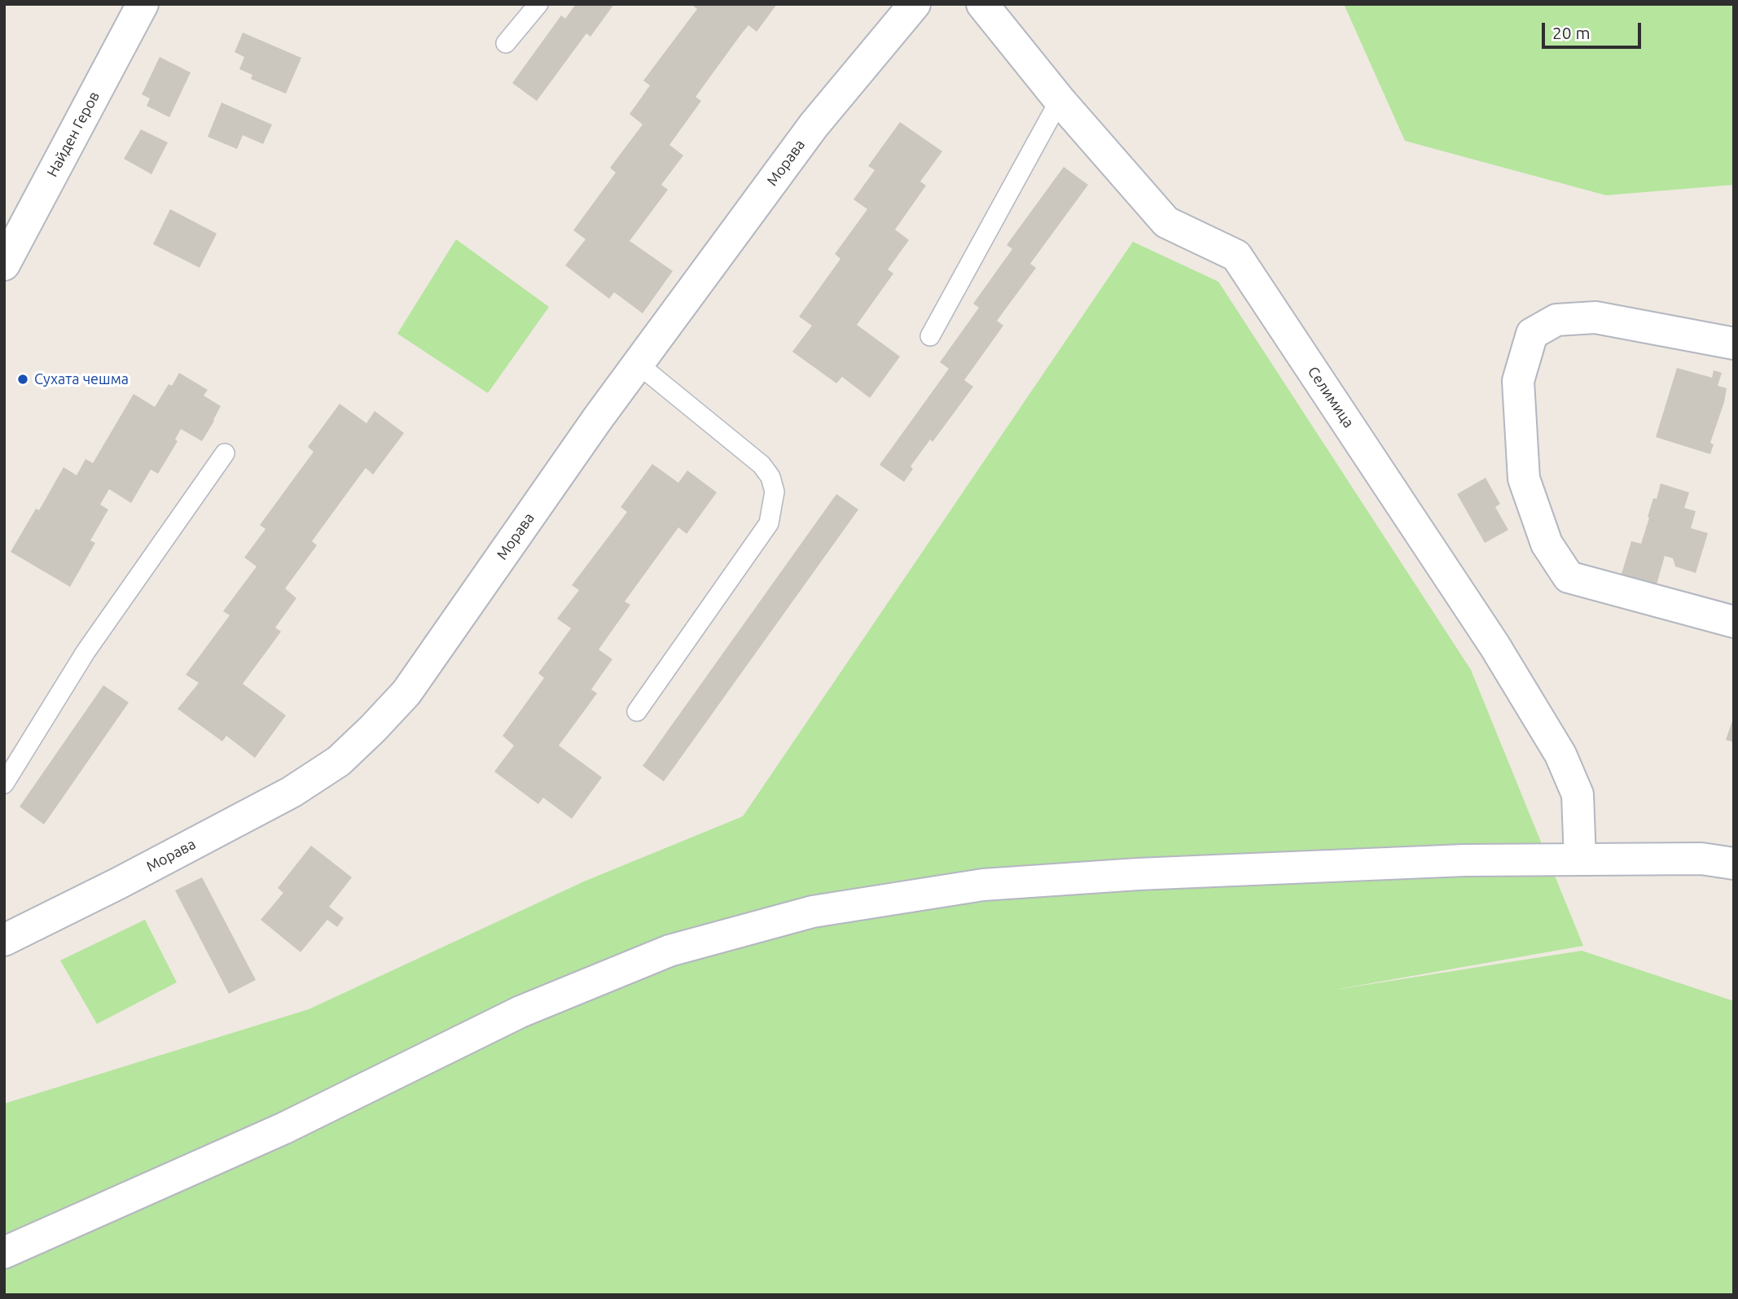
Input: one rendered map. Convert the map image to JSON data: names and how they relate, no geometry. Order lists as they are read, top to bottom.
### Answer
{
  "streets": {
    "street": ["Найден Геров", "Морава", "Селимица"]
  },
  "places": ["Сухата чешма"],
  "scale_bar": "20 m"
}
